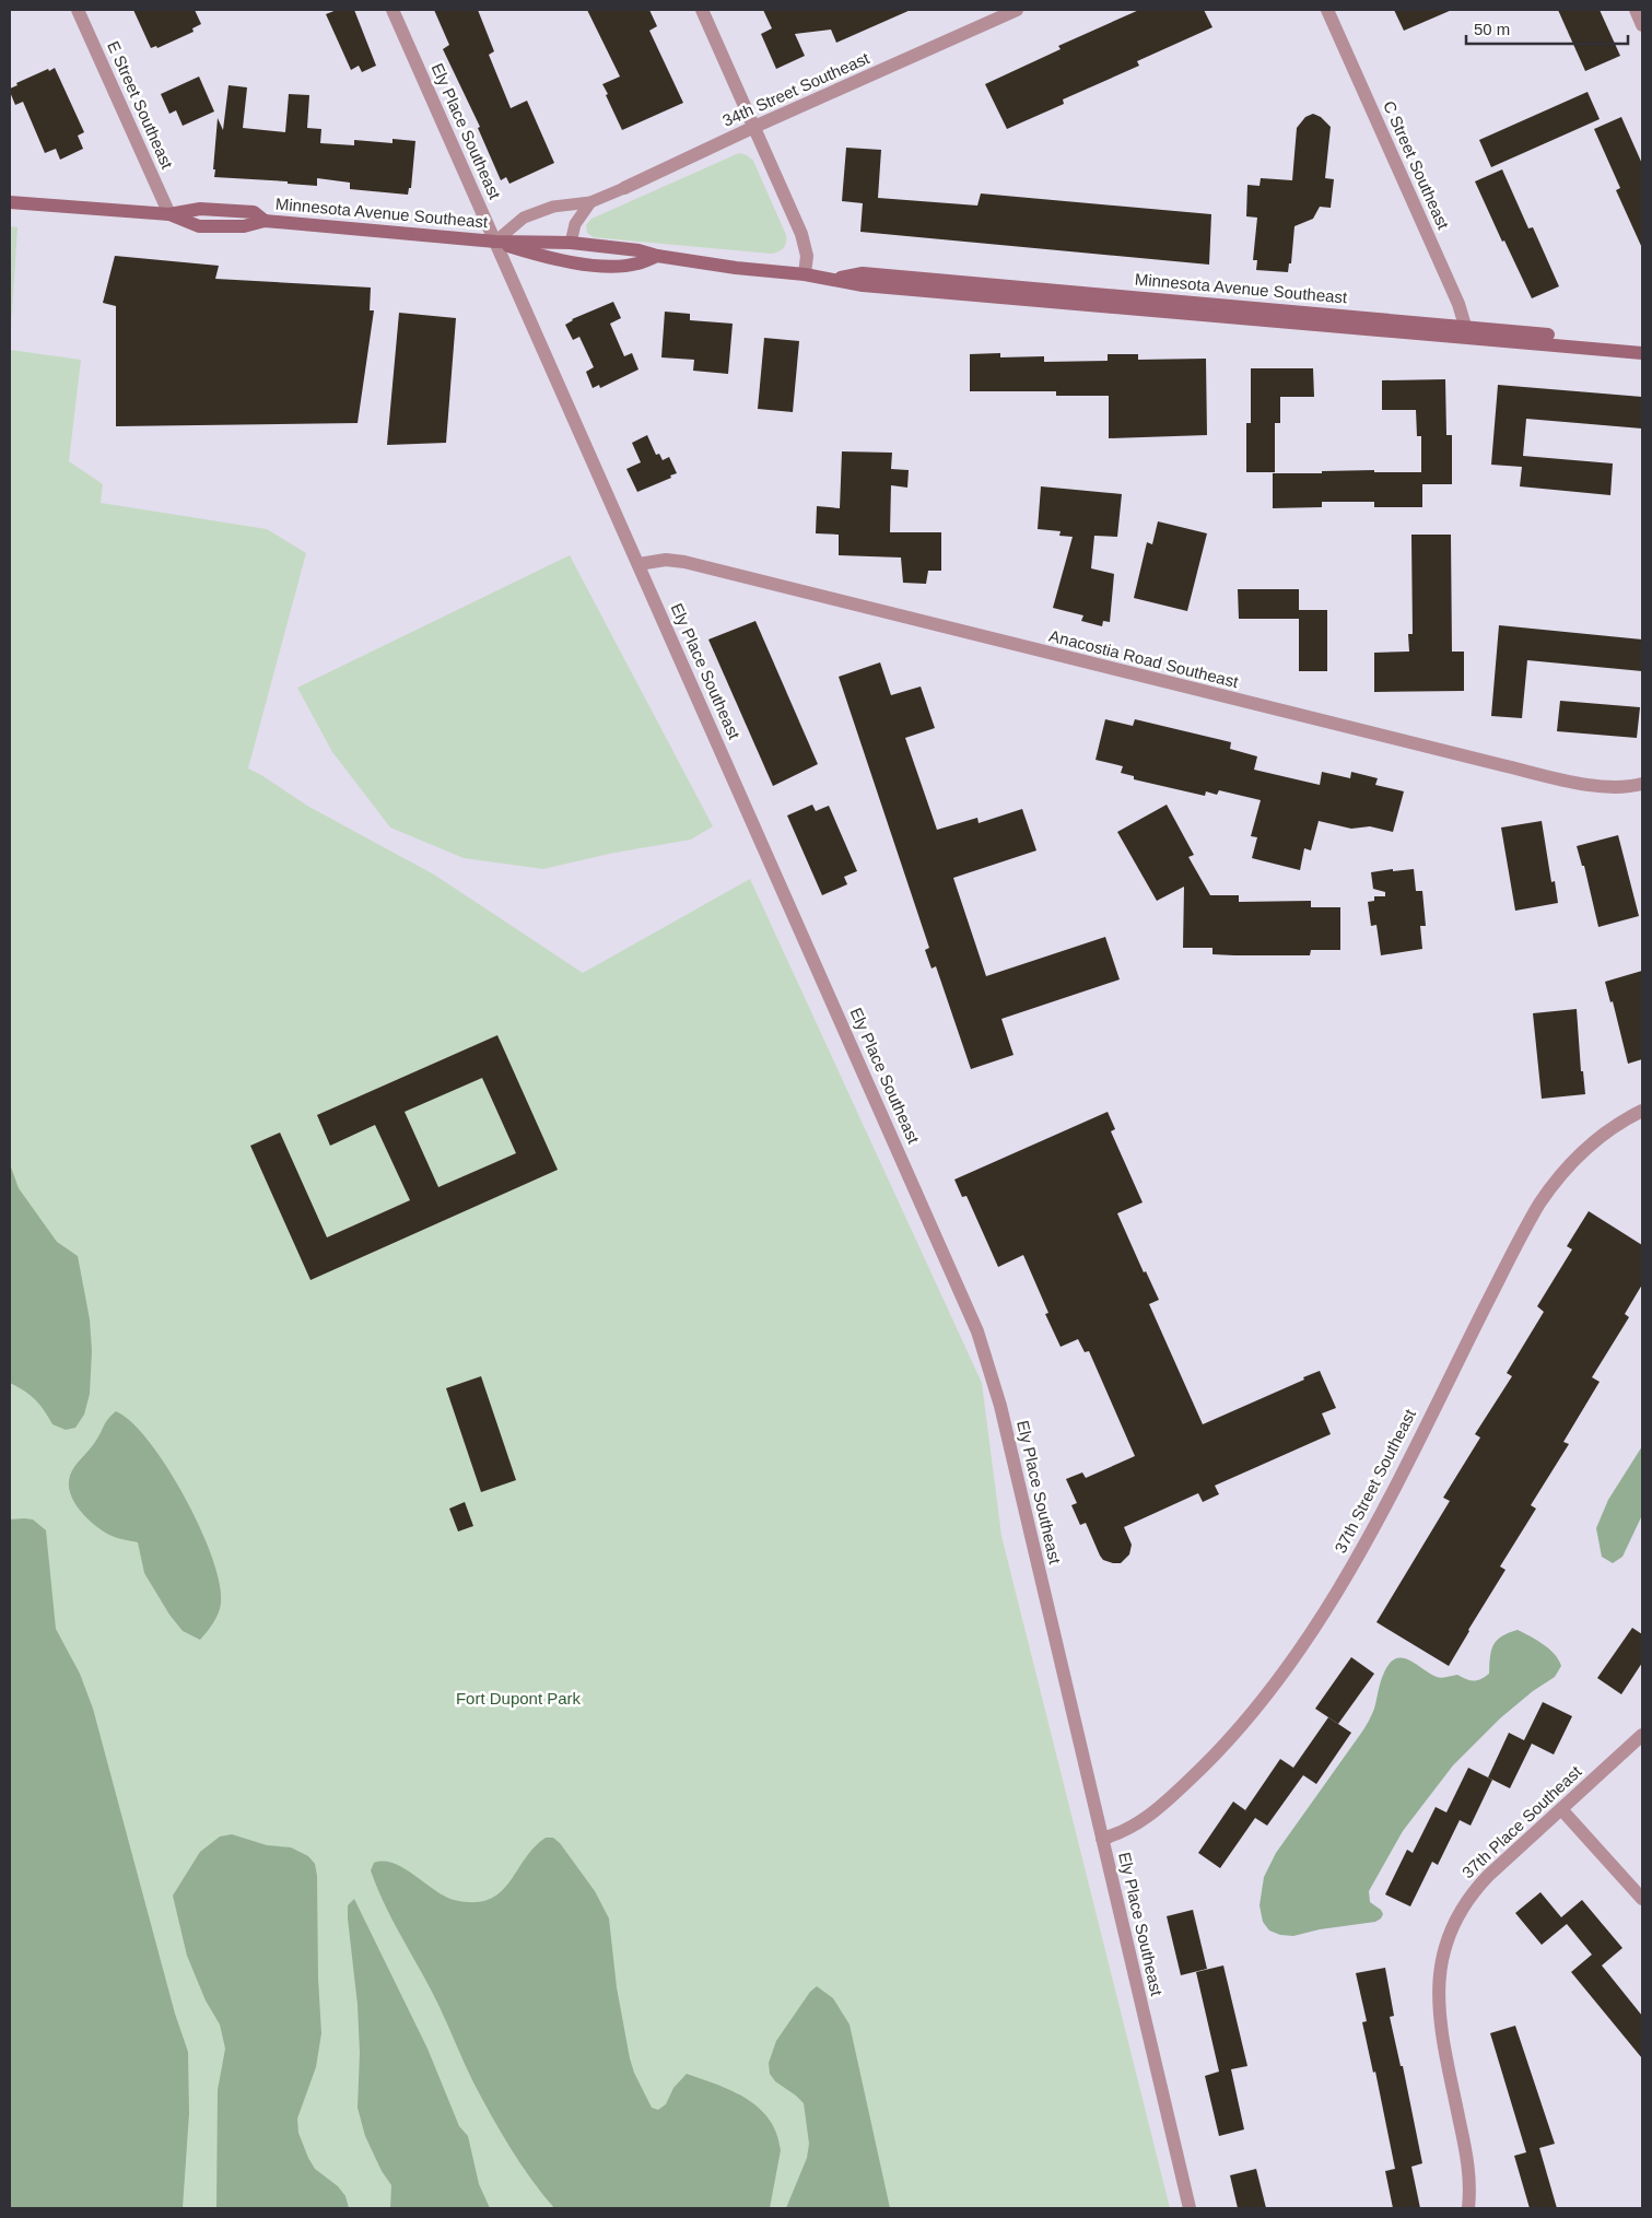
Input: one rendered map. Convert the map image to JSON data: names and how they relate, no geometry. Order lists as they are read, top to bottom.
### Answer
{
  "streets": {
    "main road": ["Minnesota Avenue Southeast"],
    "street": [
      "34th Street Southeast",
      "E Street Southeast",
      "Ely Place Southeast",
      "C Street Southeast",
      "Anacostia Road Southeast",
      "37th Street Southeast",
      "37th Place Southeast"
    ]
  },
  "crossings": [
    ["34th Street Southeast", "Ely Place Southeast"],
    ["34th Street Southeast", "Minnesota Avenue Southeast"],
    ["E Street Southeast", "Minnesota Avenue Southeast"],
    ["Ely Place Southeast", "Minnesota Avenue Southeast"],
    ["Ely Place Southeast", "Anacostia Road Southeast"],
    ["Ely Place Southeast", "37th Street Southeast"],
    ["C Street Southeast", "Minnesota Avenue Southeast"]
  ],
  "parks": ["Fort Dupont Park"],
  "scale_bar": "50 m"
}
